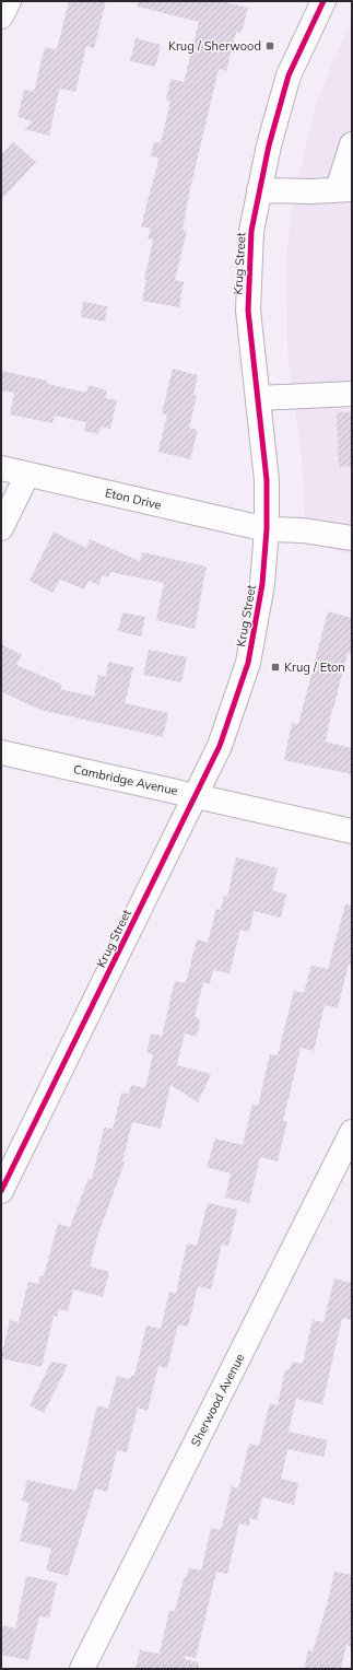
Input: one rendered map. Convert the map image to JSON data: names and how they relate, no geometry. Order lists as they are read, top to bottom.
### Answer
{
  "streets": {
    "street": [
      "Krug Street",
      "Eton Drive",
      "Cambridge Avenue",
      "Sherwood Avenue"
    ]
  },
  "crossings": [
    ["Krug Street", "Eton Drive"],
    ["Krug Street", "Cambridge Avenue"]
  ],
  "places": {
    "transit": ["Krug / Sherwood", "Krug / Eton"]
  }
}
